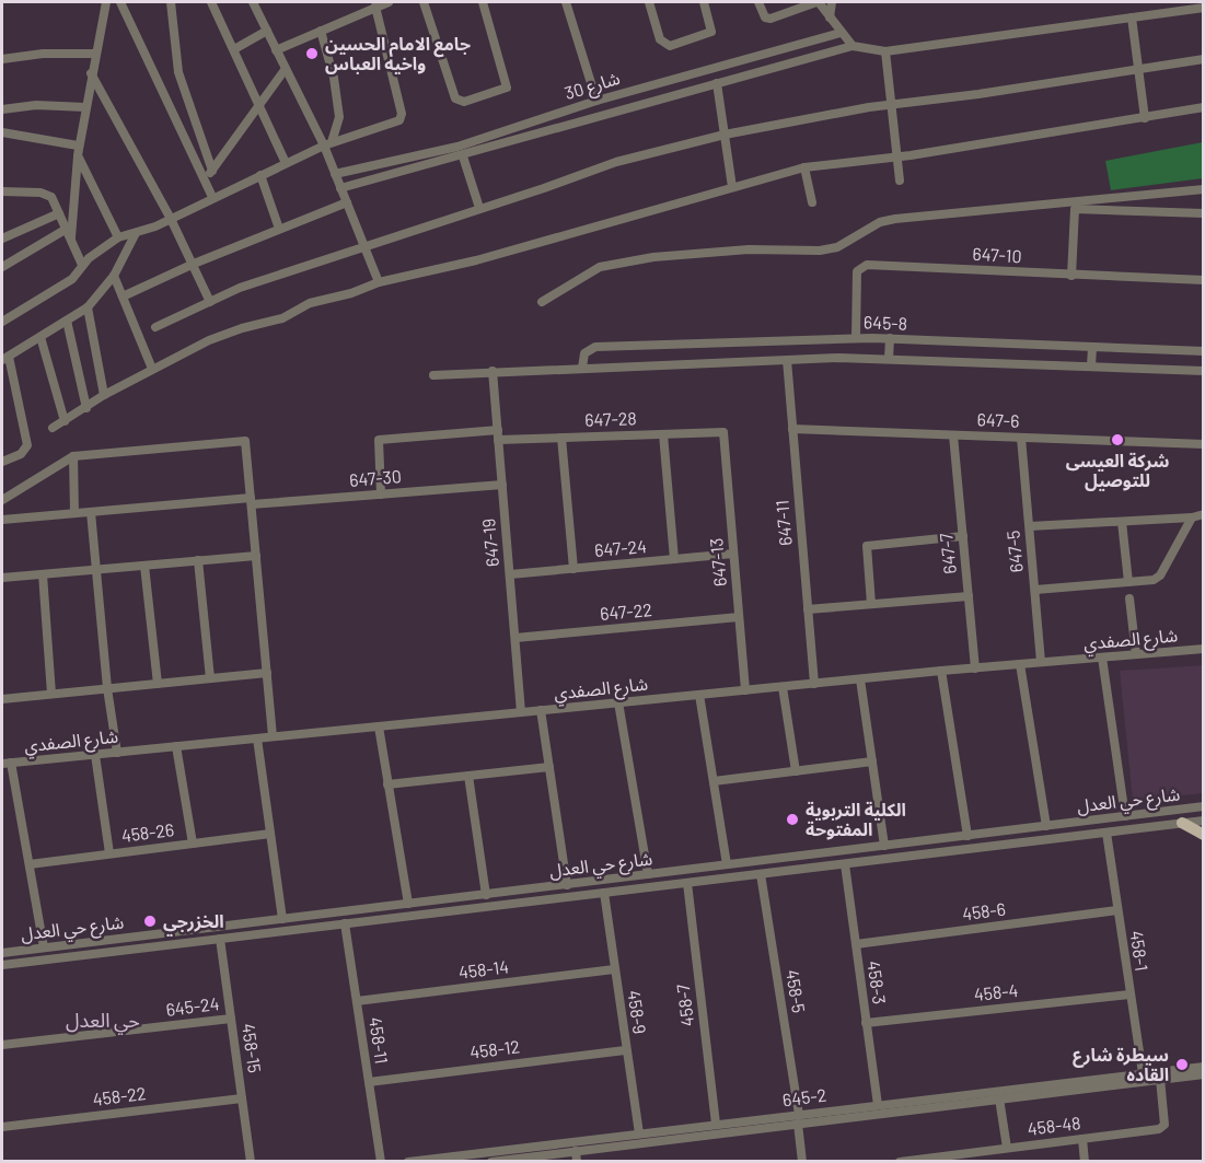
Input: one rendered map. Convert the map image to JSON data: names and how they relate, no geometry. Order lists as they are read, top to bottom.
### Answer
{
  "streets": {
    "street": [
      "شارع 30",
      "647-10",
      "645-8",
      "647-28",
      "647-6",
      "647-30",
      "647-11",
      "647-19",
      "647-24",
      "647-5",
      "647-7",
      "647-13",
      "647-22",
      "شارع الصفدي",
      "شارع حي العدل",
      "458-26",
      "458-6",
      "458-1",
      "458-14",
      "458-3",
      "458-5",
      "458-4",
      "458-7",
      "645-24",
      "458-9",
      "458-11",
      "458-15",
      "458-12",
      "458-22",
      "645-2",
      "458-48"
    ]
  },
  "crossings": [
    ["647-10", "645-8"],
    ["645-8", "647-11"],
    ["645-8", "647-19"],
    ["647-28", "647-30"],
    ["647-28", "647-19"],
    ["647-28", "647-13"],
    ["647-6", "647-11"],
    ["647-6", "647-5"],
    ["647-6", "647-7"],
    ["647-30", "647-19"],
    ["647-11", "شارع الصفدي"],
    ["647-19", "647-24"],
    ["647-19", "647-22"],
    ["647-19", "شارع الصفدي"],
    ["647-24", "647-13"],
    ["647-5", "شارع الصفدي"],
    ["647-7", "شارع الصفدي"],
    ["647-13", "647-22"],
    ["647-13", "شارع الصفدي"],
    ["شارع حي العدل", "458-1"],
    ["شارع حي العدل", "458-3"],
    ["شارع حي العدل", "458-5"],
    ["شارع حي العدل", "458-7"],
    ["شارع حي العدل", "458-9"],
    ["شارع حي العدل", "458-11"],
    ["شارع حي العدل", "458-15"],
    ["458-6", "458-1"],
    ["458-6", "458-3"],
    ["458-1", "458-4"],
    ["458-1", "645-2"],
    ["458-14", "458-9"],
    ["458-14", "458-11"],
    ["458-3", "458-4"],
    ["458-3", "645-2"],
    ["458-5", "645-2"],
    ["458-7", "645-2"],
    ["645-24", "458-15"],
    ["458-9", "458-12"],
    ["458-9", "645-2"],
    ["458-11", "458-12"],
    ["458-15", "458-22"],
    ["645-2", "458-48"]
  ],
  "districts": ["حي العدل"],
  "places": [
    "جامع الامام الحسين واخيه العباس",
    "شركة العيسى للتوصيل",
    "الكلية التربوية المفتوحة",
    "الخزرجي",
    "سيطرة شارع القاده"
  ]
}
